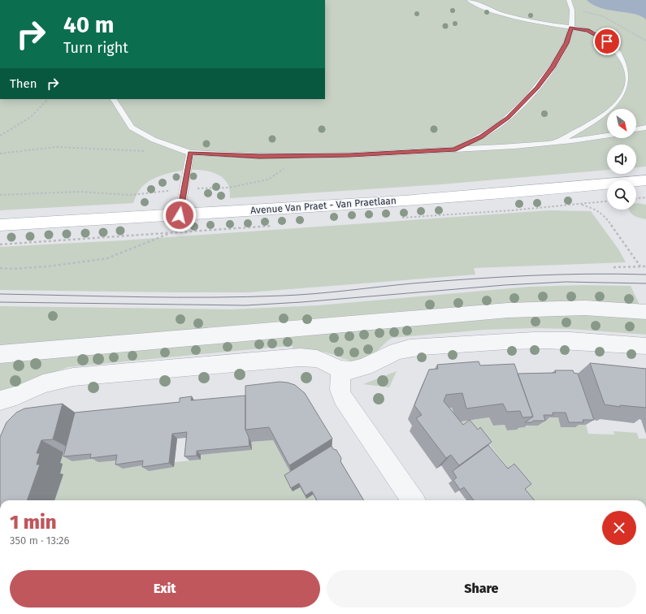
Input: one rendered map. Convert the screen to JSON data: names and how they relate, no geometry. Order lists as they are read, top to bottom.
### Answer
{
  "streets": {
    "main road": ["Avenue Van Praet - Van Praetlaan"]
  },
  "north": "bottom right",
  "page": {
    "turn": ["40 m", "Turn right"],
    "then": "Then",
    "heading": ["1 min", "350 m · 13:26"],
    "buttons": ["Exit", "Share"]
  }
}
